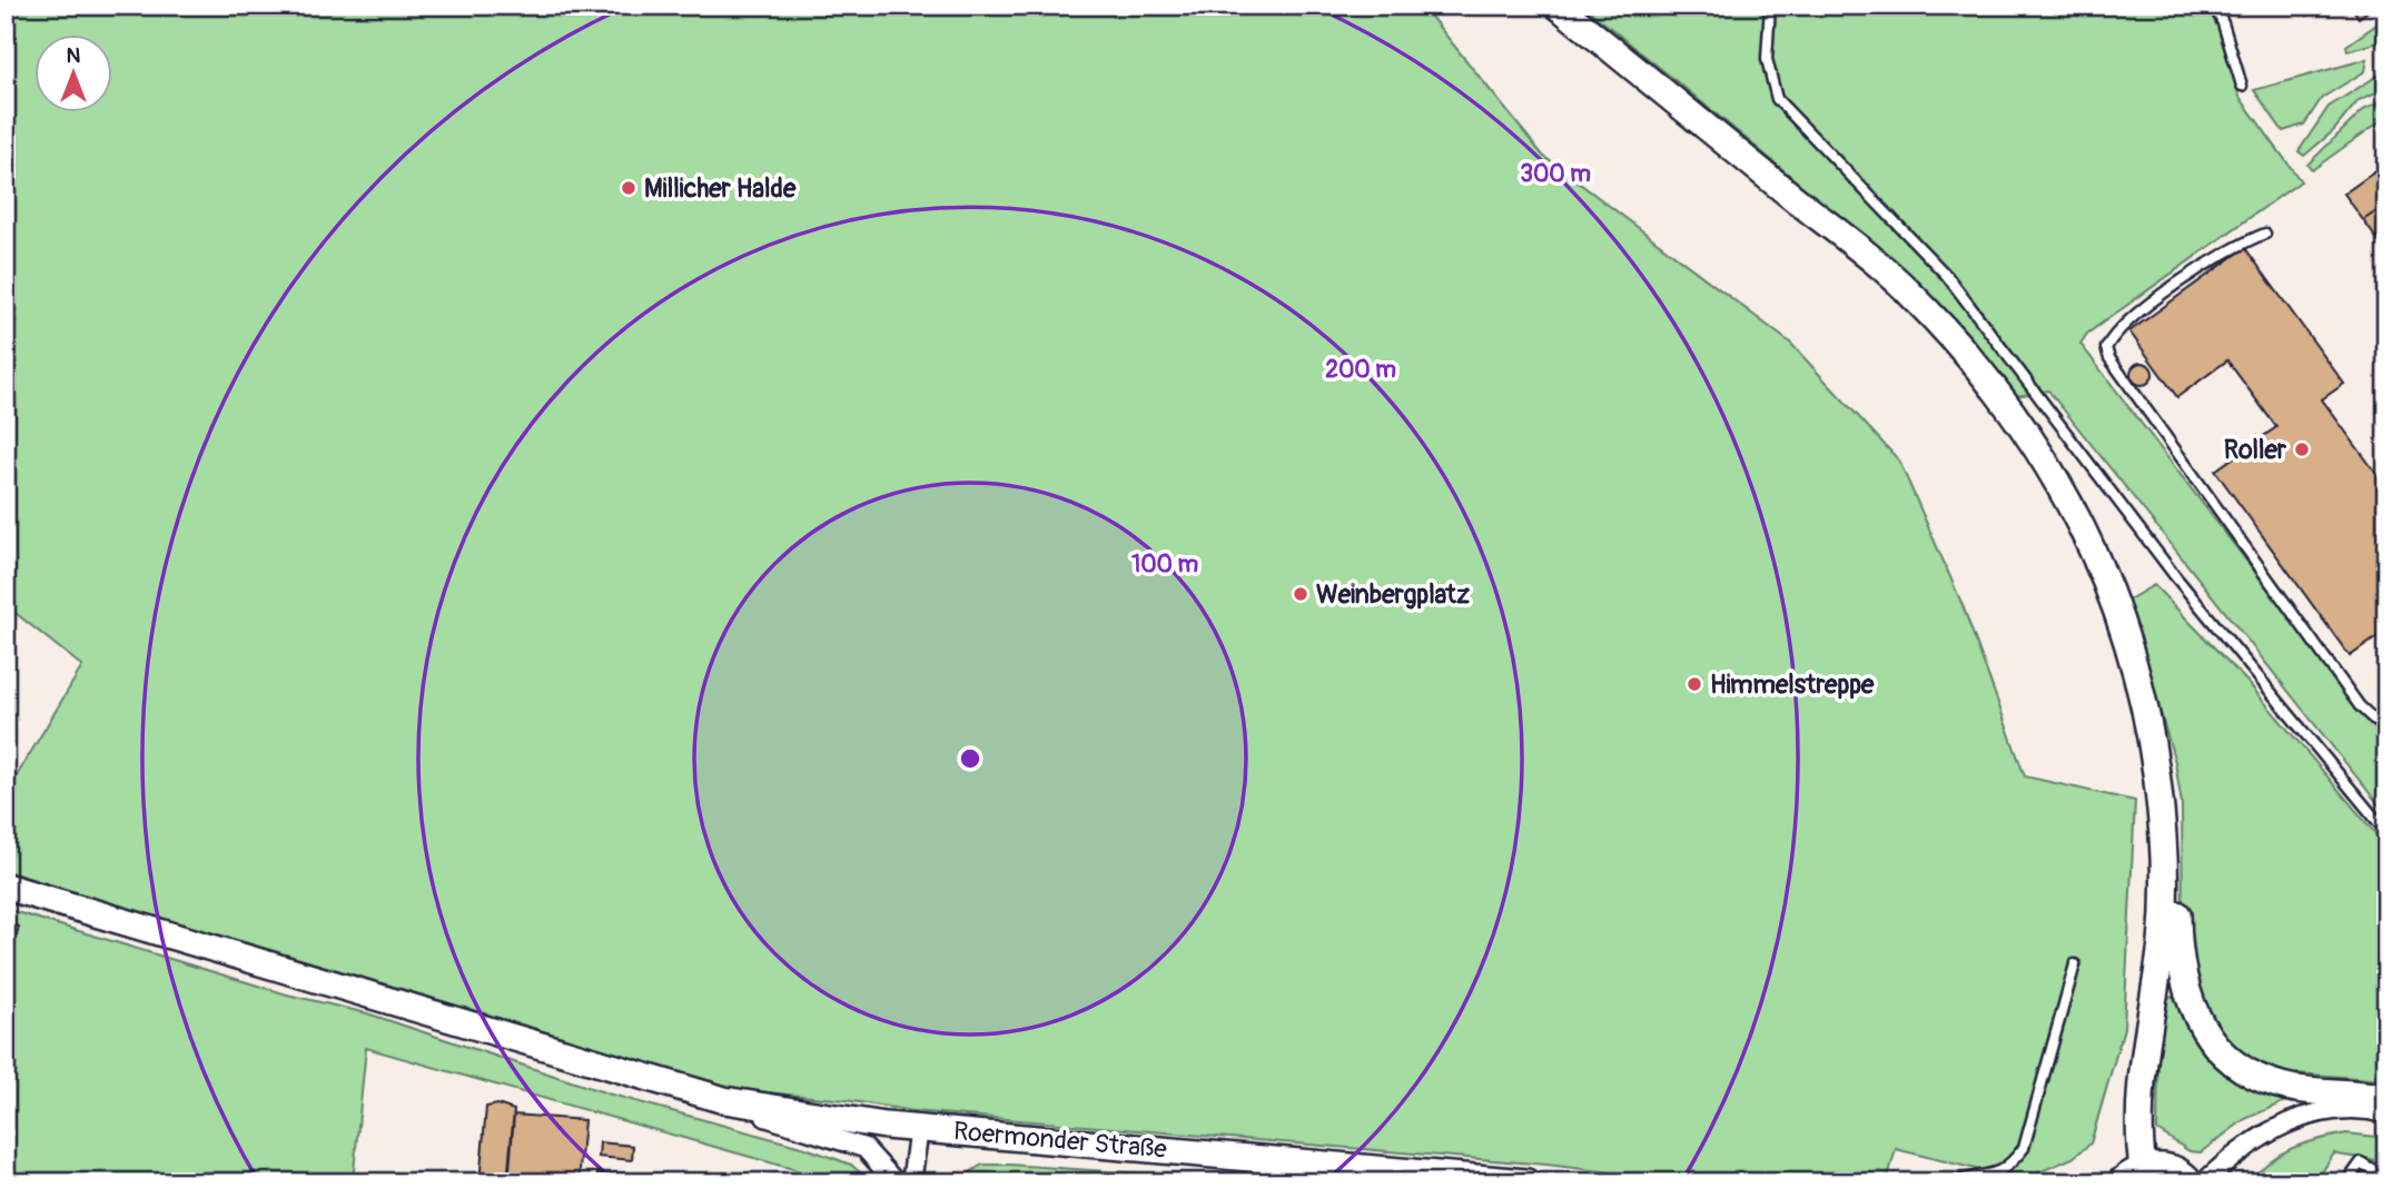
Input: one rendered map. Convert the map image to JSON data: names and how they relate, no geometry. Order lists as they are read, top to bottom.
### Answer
{
  "streets": {
    "main road": ["Roermonder Straße"]
  },
  "places": [
    "Millicher Halde",
    "Roller",
    "Weinbergplatz",
    "Himmelstreppe"
  ],
  "north": "top",
  "rings": ["300 m", "200 m", "100 m"]
}
